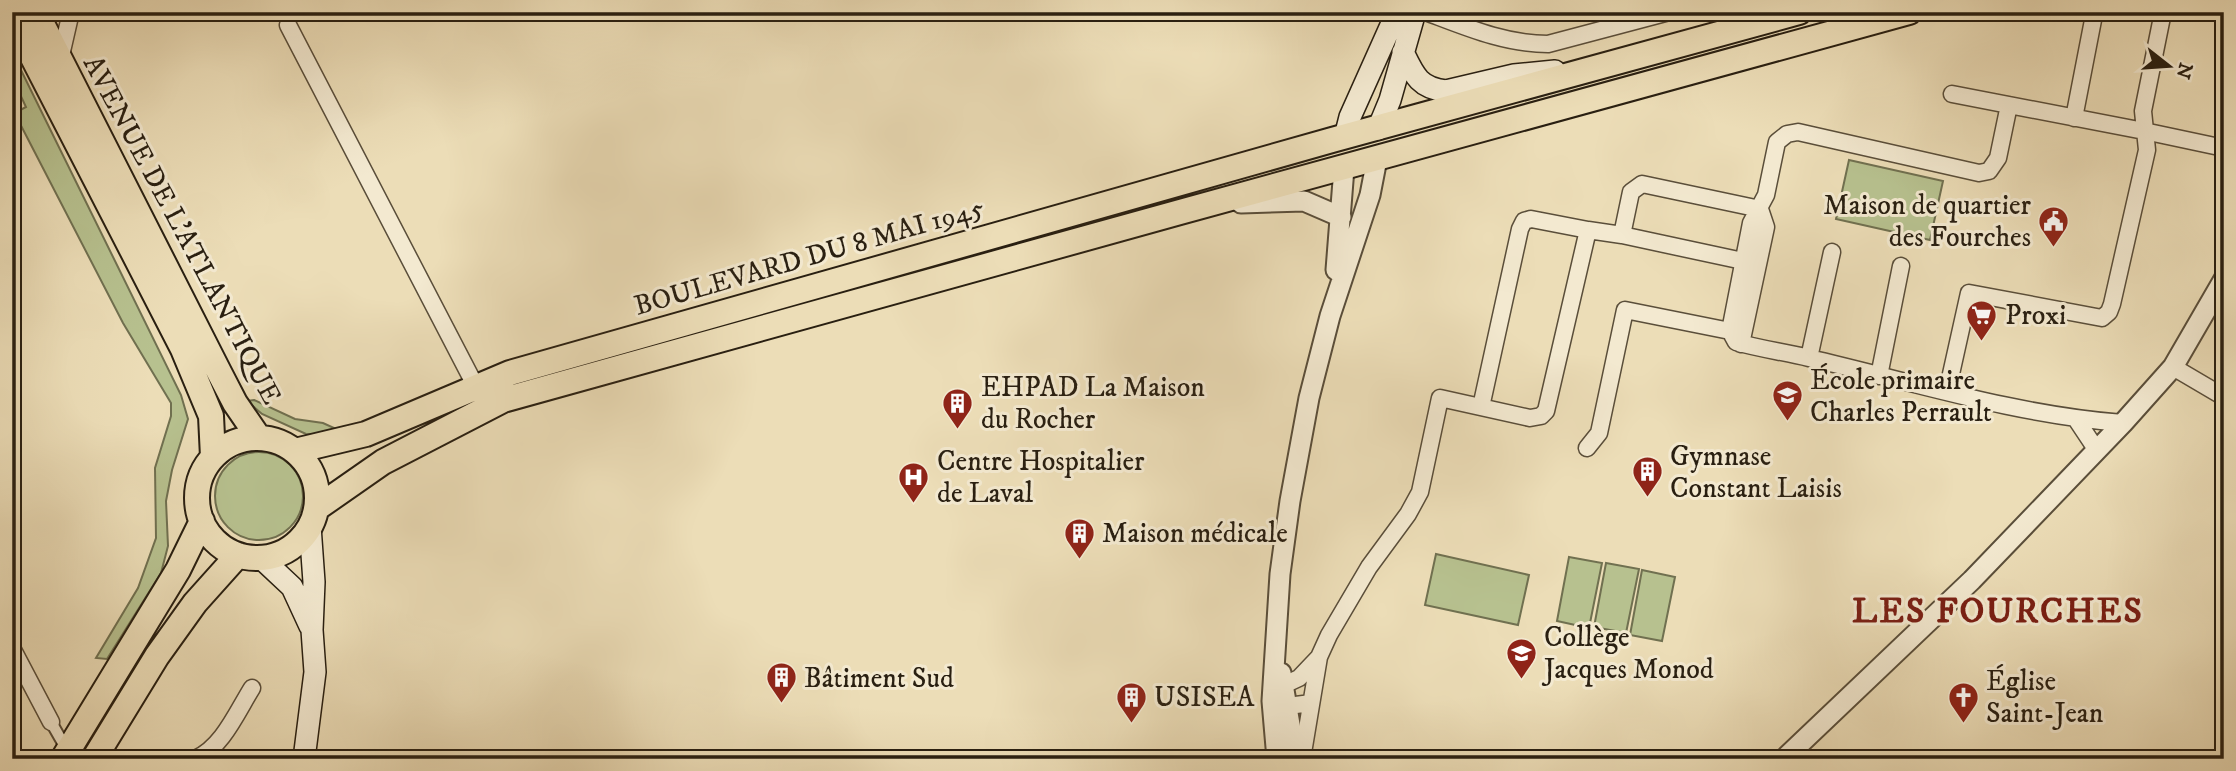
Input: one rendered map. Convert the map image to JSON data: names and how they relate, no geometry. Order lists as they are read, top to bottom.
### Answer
{
  "streets": {
    "main road": ["AVENUE DE L'ATLANTIQUE", "BOULEVARD DU 8 MAI 1945"]
  },
  "crossings": [
    ["AVENUE DE L'ATLANTIQUE", "BOULEVARD DU 8 MAI 1945"]
  ],
  "districts": ["LES FOURCHES"],
  "places": {
    "public building": ["Maison de quartier des Fourches"],
    "supermarket": ["Proxi"],
    "school or university": ["École primaire Charles Perrault", "Collège Jacques Monod"],
    "building": [
      "EHPAD La Maison du Rocher",
      "Gymnase Constant Laisis",
      "Maison médicale",
      "Bâtiment Sud",
      "USISEA"
    ],
    "hospital": ["Centre Hospitalier de Laval"],
    "church": ["Église Saint-Jean"]
  },
  "north": "right"
}
